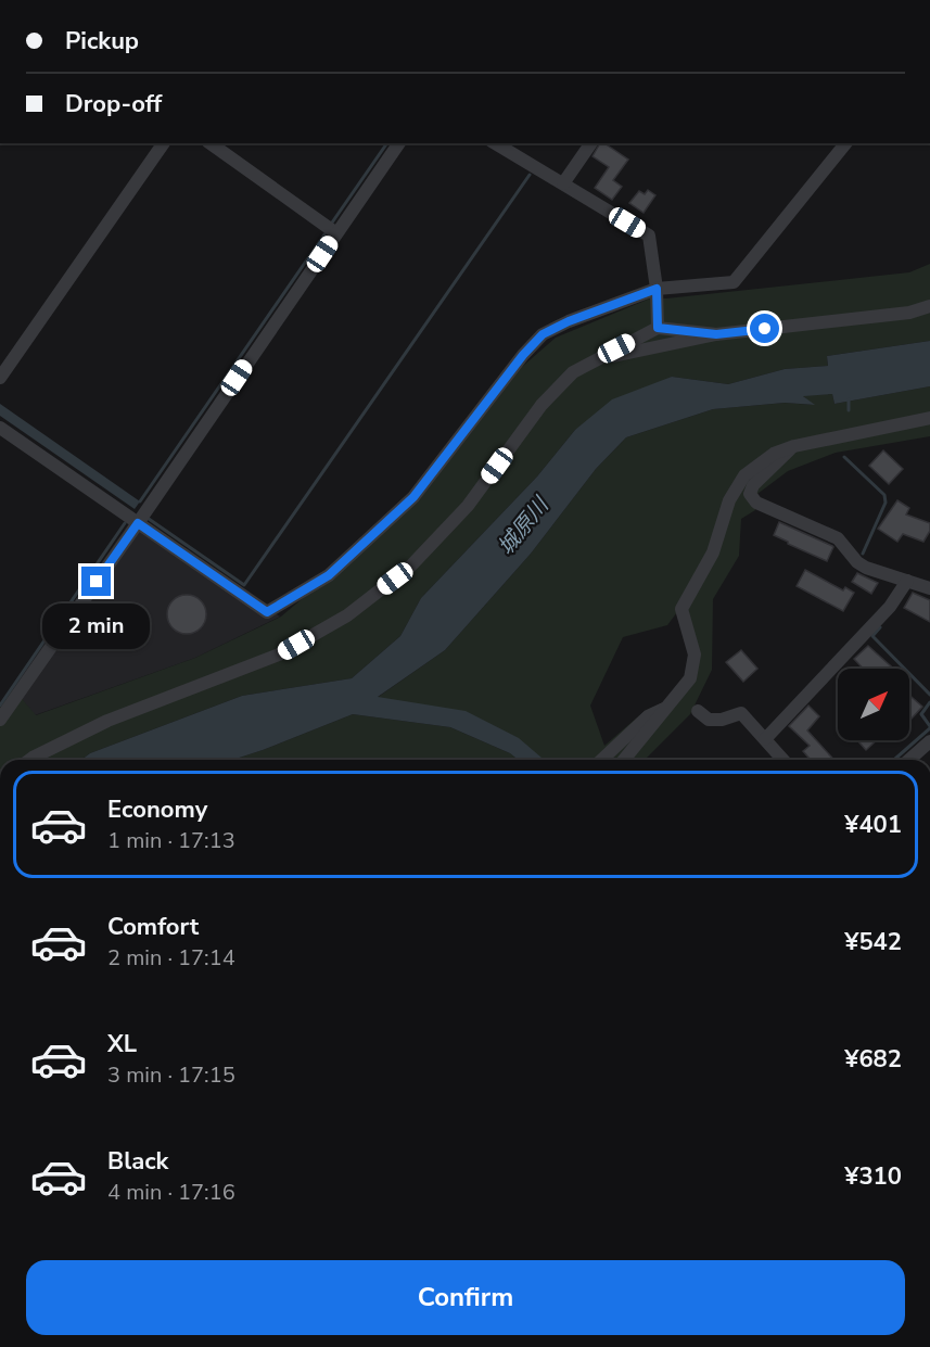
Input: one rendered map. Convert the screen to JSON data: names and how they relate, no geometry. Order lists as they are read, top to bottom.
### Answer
{
  "water": ["城原川"],
  "north": "top right",
  "page": {
    "banner": ["Pickup", "Drop-off"],
    "bubble": "2 min",
    "list": [
      {
        "name": "Economy",
        "note": "1 min · 17:13",
        "value": "¥401"
      },
      {
        "name": "Comfort",
        "note": "2 min · 17:14",
        "value": "¥542"
      },
      {
        "name": "XL",
        "note": "3 min · 17:15",
        "value": "¥682"
      },
      {
        "name": "Black",
        "note": "4 min · 17:16",
        "value": "¥310"
      }
    ],
    "buttons": "Confirm"
  }
}
